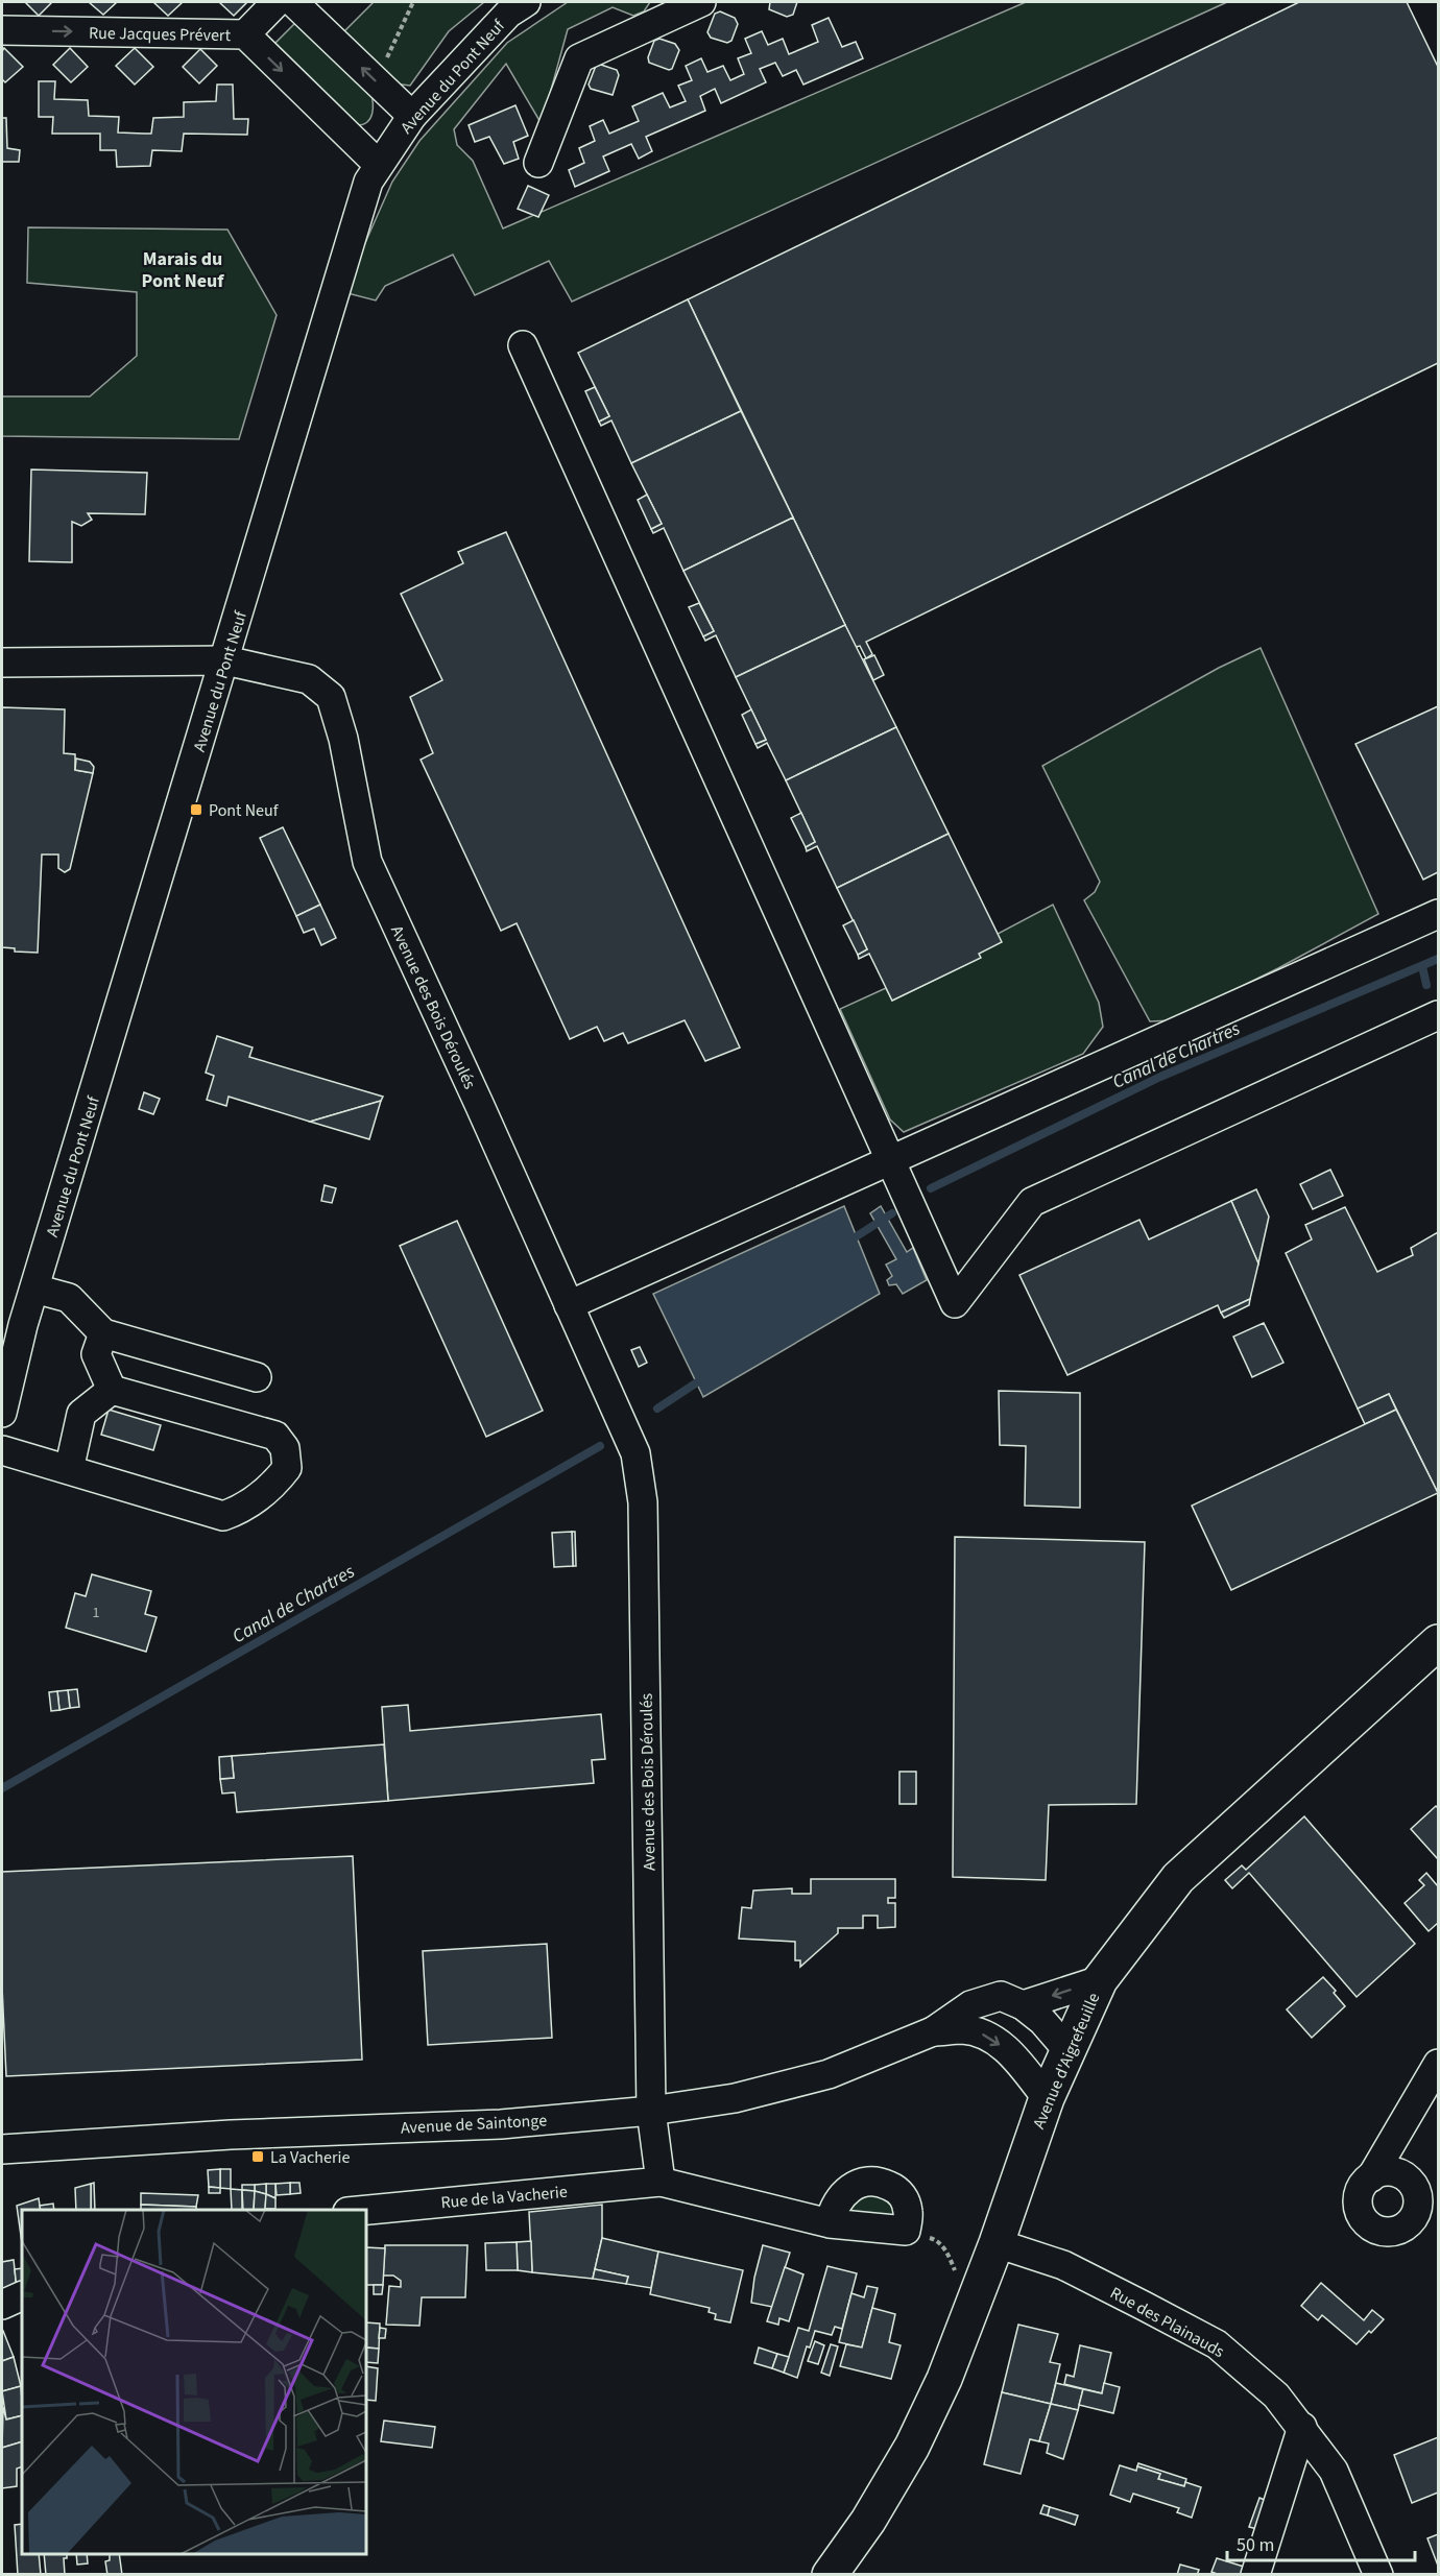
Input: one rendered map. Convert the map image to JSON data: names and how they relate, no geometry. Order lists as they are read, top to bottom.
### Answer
{
  "streets": {
    "main road": ["Avenue d'Aigrefeuille"],
    "street": [
      "Rue Jacques Prévert",
      "Avenue du Pont Neuf",
      "Avenue des Bois Déroulés",
      "Avenue de Saintonge",
      "Rue de la Vacherie",
      "Rue des Plainauds"
    ]
  },
  "crossings": [
    ["Rue Jacques Prévert", "Avenue du Pont Neuf"],
    ["Avenue du Pont Neuf", "Avenue des Bois Déroulés"],
    ["Avenue des Bois Déroulés", "Avenue de Saintonge"],
    ["Avenue d'Aigrefeuille", "Avenue de Saintonge"],
    ["Avenue d'Aigrefeuille", "Rue des Plainauds"]
  ],
  "districts": ["Marais du Pont Neuf"],
  "water": ["Canal de Chartres"],
  "places": {
    "transit": ["Pont Neuf", "La Vacherie"]
  },
  "house_numbers": ["1"],
  "scale_bar": "50 m"
}
